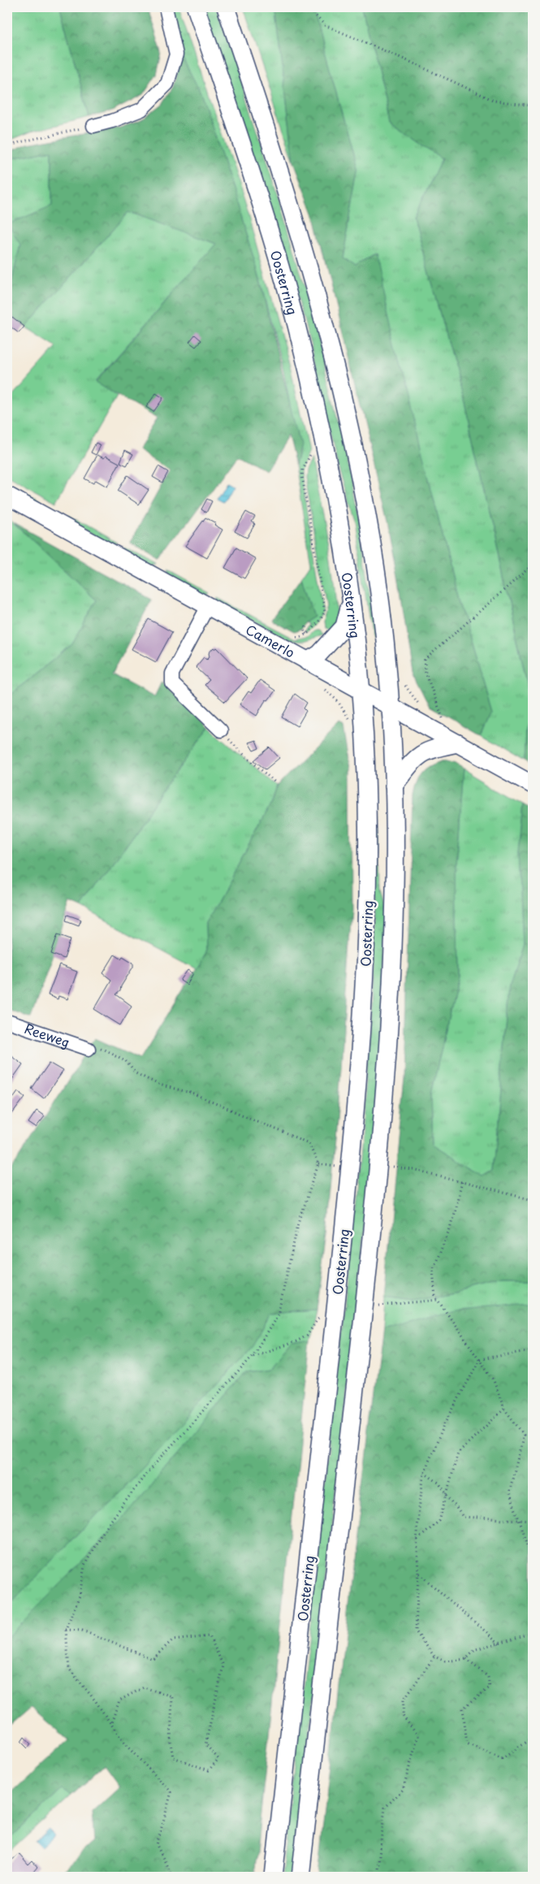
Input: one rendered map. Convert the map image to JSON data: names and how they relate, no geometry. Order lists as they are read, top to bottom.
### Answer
{
  "streets": {
    "main road": ["Oosterring", "Camerlo"],
    "street": ["Reeweg"]
  },
  "crossings": [
    ["Oosterring", "Camerlo"]
  ]
}
